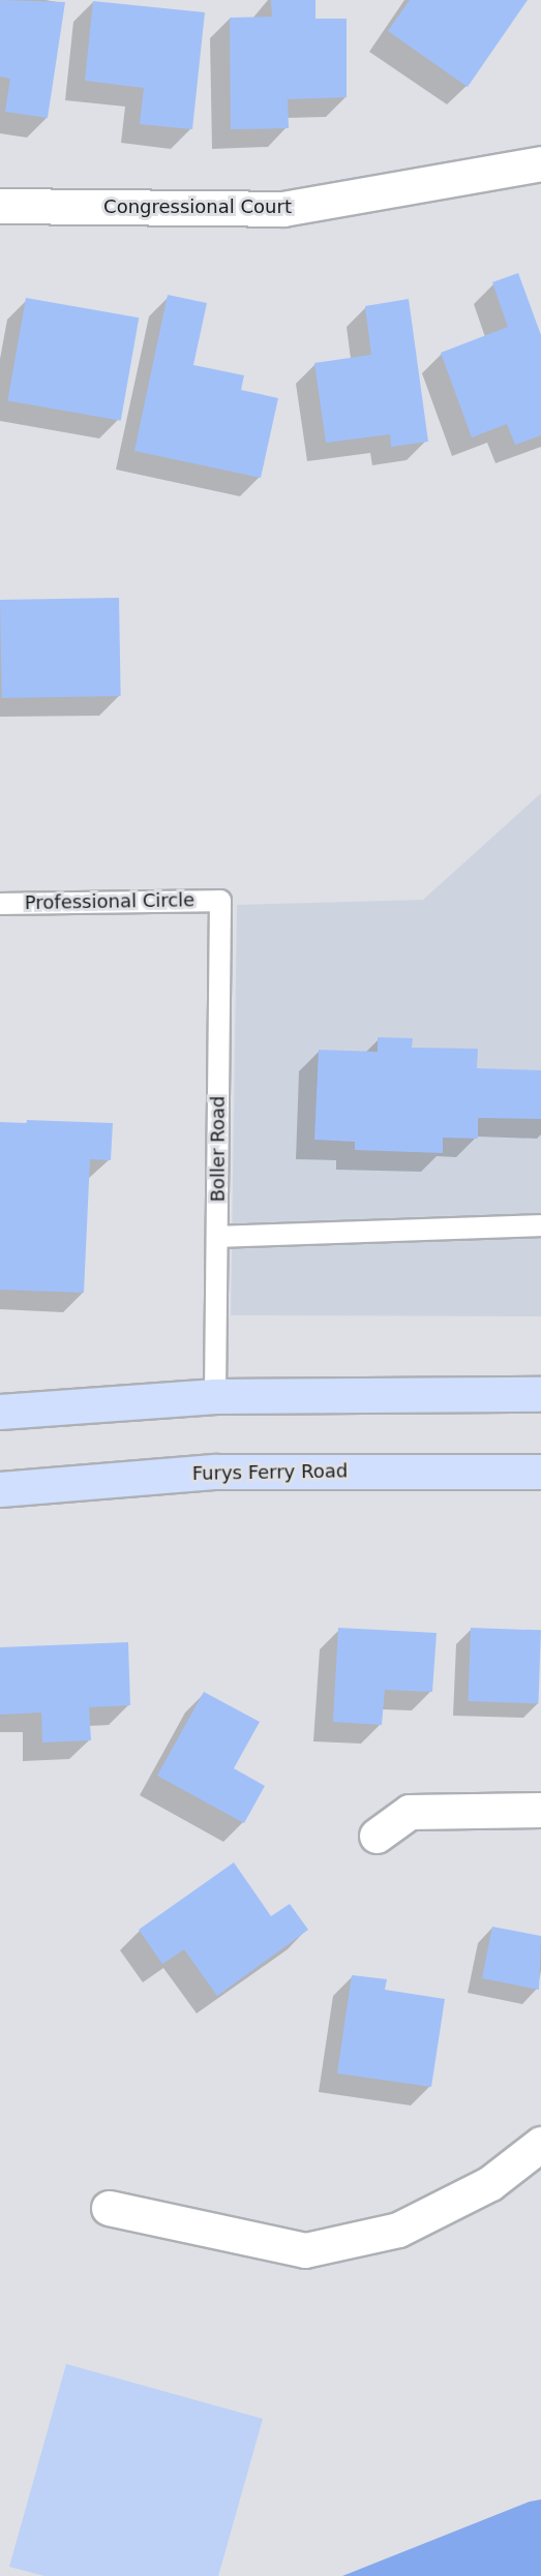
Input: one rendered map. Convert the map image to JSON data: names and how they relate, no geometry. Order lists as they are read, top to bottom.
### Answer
{
  "streets": {
    "main road": ["Furys Ferry Road"],
    "street": ["Congressional Court"],
    "lane": ["Professional Circle", "Boller Road"]
  },
  "crossings": [
    ["Professional Circle", "Boller Road"]
  ]
}
